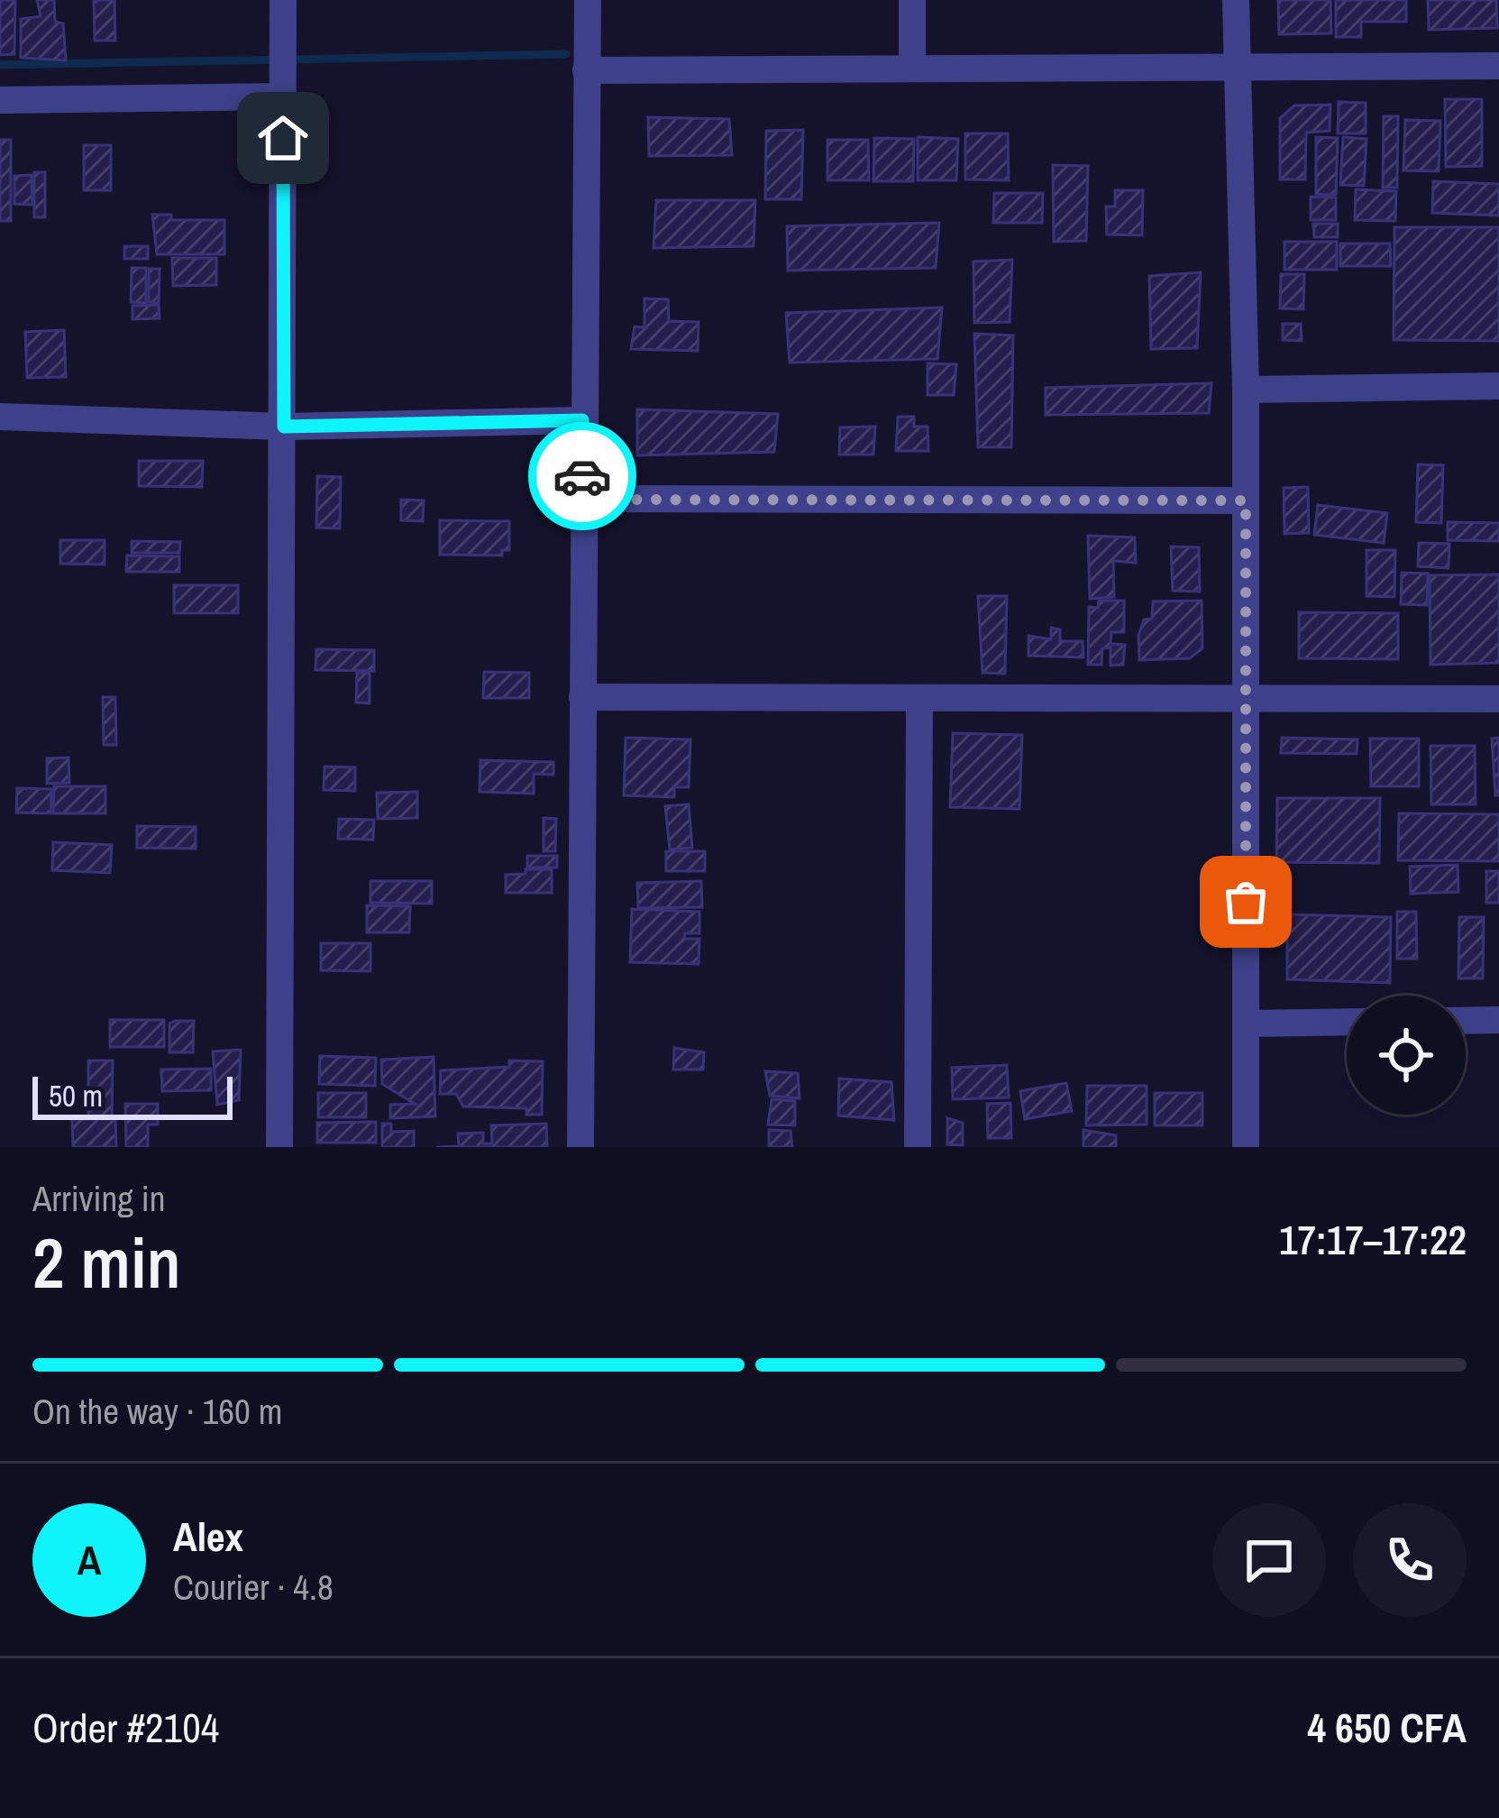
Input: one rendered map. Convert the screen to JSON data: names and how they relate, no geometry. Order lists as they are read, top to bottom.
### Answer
{
  "scale_bar": "50 m",
  "page": {
    "scale": "50 m",
    "heading": ["2 min", "Arriving in", "17:17–17:22"],
    "panel": [
      "Alex",
      "Courier · 4.8",
      "Order #2104",
      "4 650 CFA"
    ],
    "bar": "On the way · 160 m",
    "round": "A"
  }
}
